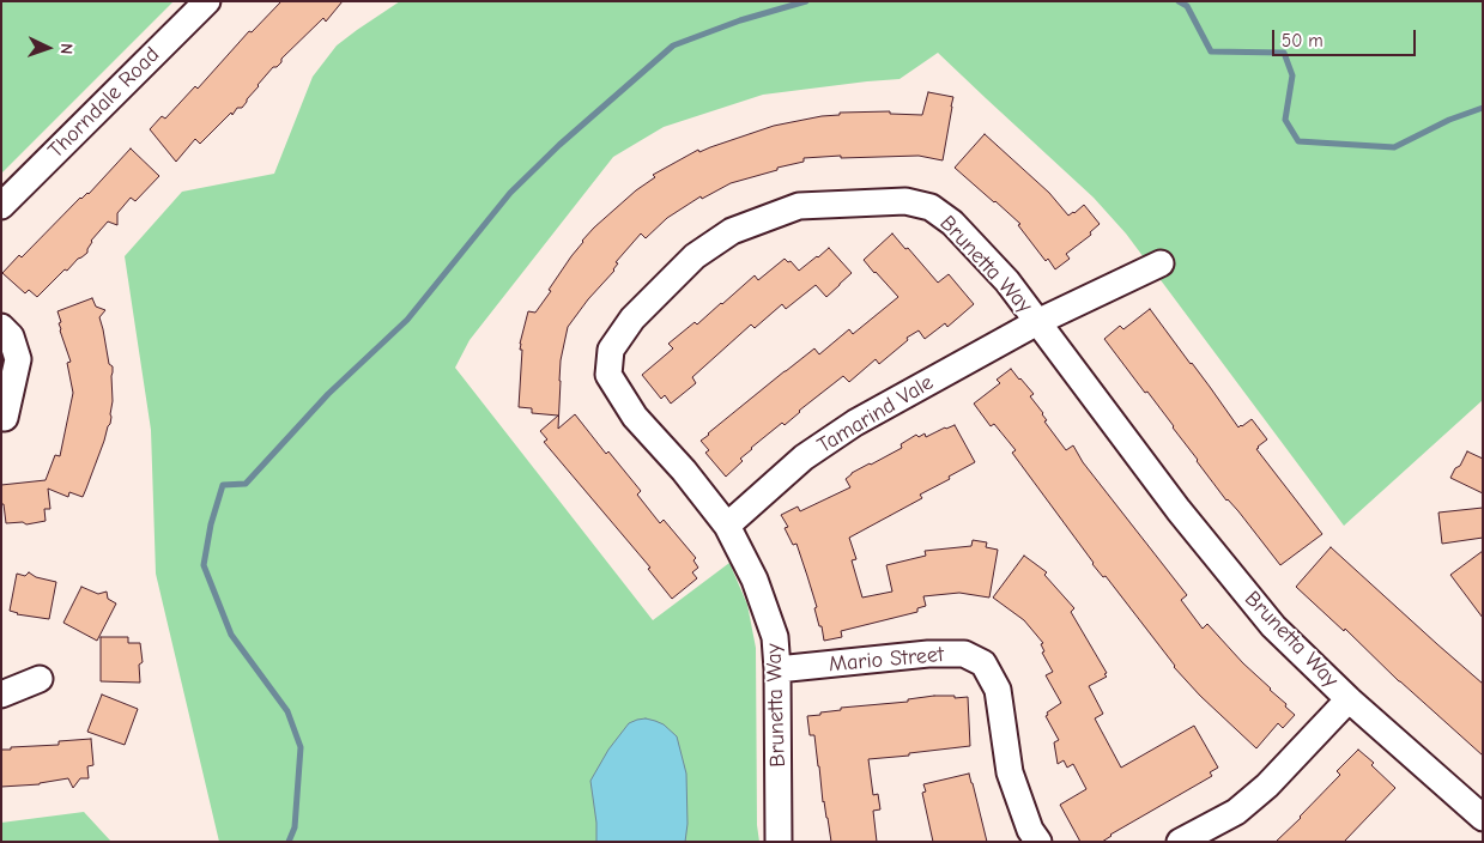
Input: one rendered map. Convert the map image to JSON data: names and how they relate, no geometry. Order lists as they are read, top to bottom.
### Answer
{
  "streets": {
    "street": [
      "Thorndale Road",
      "Brunetta Way",
      "Tamarind Vale",
      "Mario Street"
    ]
  },
  "crossings": [
    ["Brunetta Way", "Tamarind Vale"],
    ["Brunetta Way", "Mario Street"]
  ],
  "scale_bar": "50 m",
  "north": "right"
}
